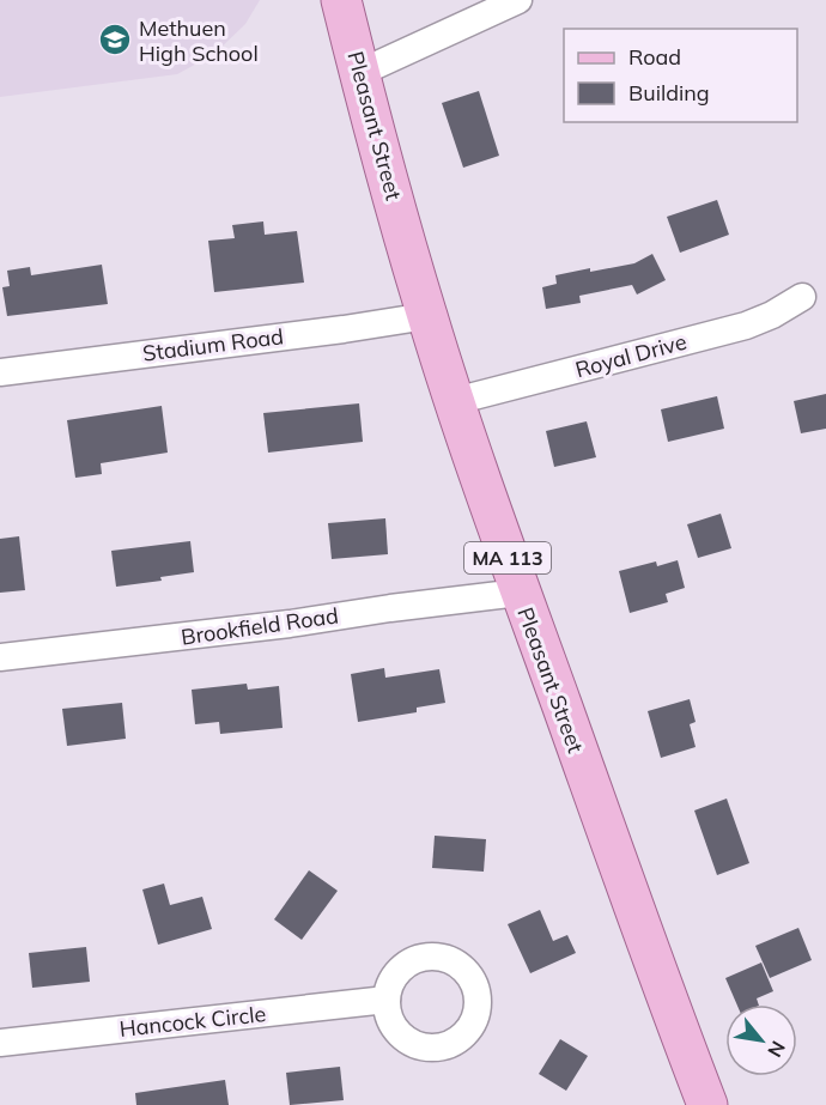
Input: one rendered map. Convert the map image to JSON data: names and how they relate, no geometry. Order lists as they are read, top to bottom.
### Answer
{
  "streets": {
    "main road": ["Pleasant Street", "MA 113"],
    "street": [
      "Stadium Road",
      "Royal Drive",
      "Brookfield Road",
      "Hancock Circle"
    ]
  },
  "crossings": [
    ["Pleasant Street", "Stadium Road"],
    ["Pleasant Street", "Royal Drive"],
    ["Pleasant Street", "Brookfield Road"]
  ],
  "places": {
    "school or university": ["Methuen High School"]
  },
  "legend": ["Road", "Building"],
  "north": "bottom right"
}
